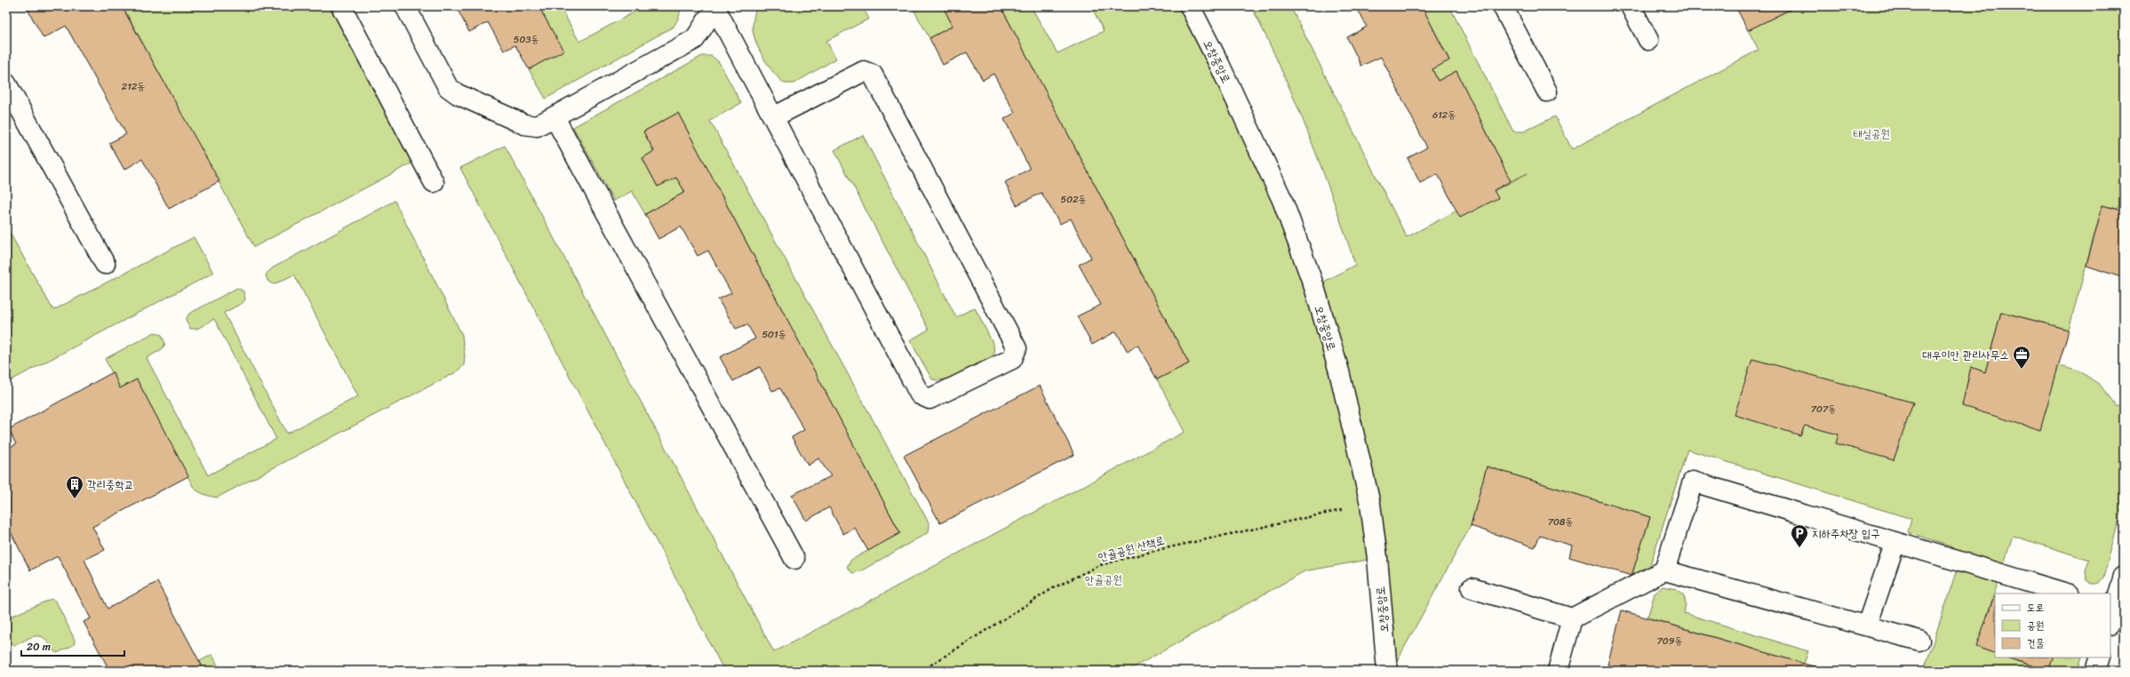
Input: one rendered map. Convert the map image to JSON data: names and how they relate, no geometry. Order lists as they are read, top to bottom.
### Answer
{
  "streets": {
    "street": ["오창중앙로"],
    "path": ["안골공원 산책로"]
  },
  "crossings": [
    ["오창중앙로", "안골공원 산책로"]
  ],
  "parks": ["태실공원", "안골공원"],
  "places": {
    "office": ["대우이안 관리사무소"],
    "building": ["각리중학교"],
    "parking": ["지하주차장 입구"]
  },
  "house_numbers": [
    "503동",
    "212동",
    "612동",
    "502동",
    "501동",
    "707동",
    "708동",
    "709동"
  ],
  "legend": ["도로", "공원", "건물"],
  "scale_bar": "20 m"
}
